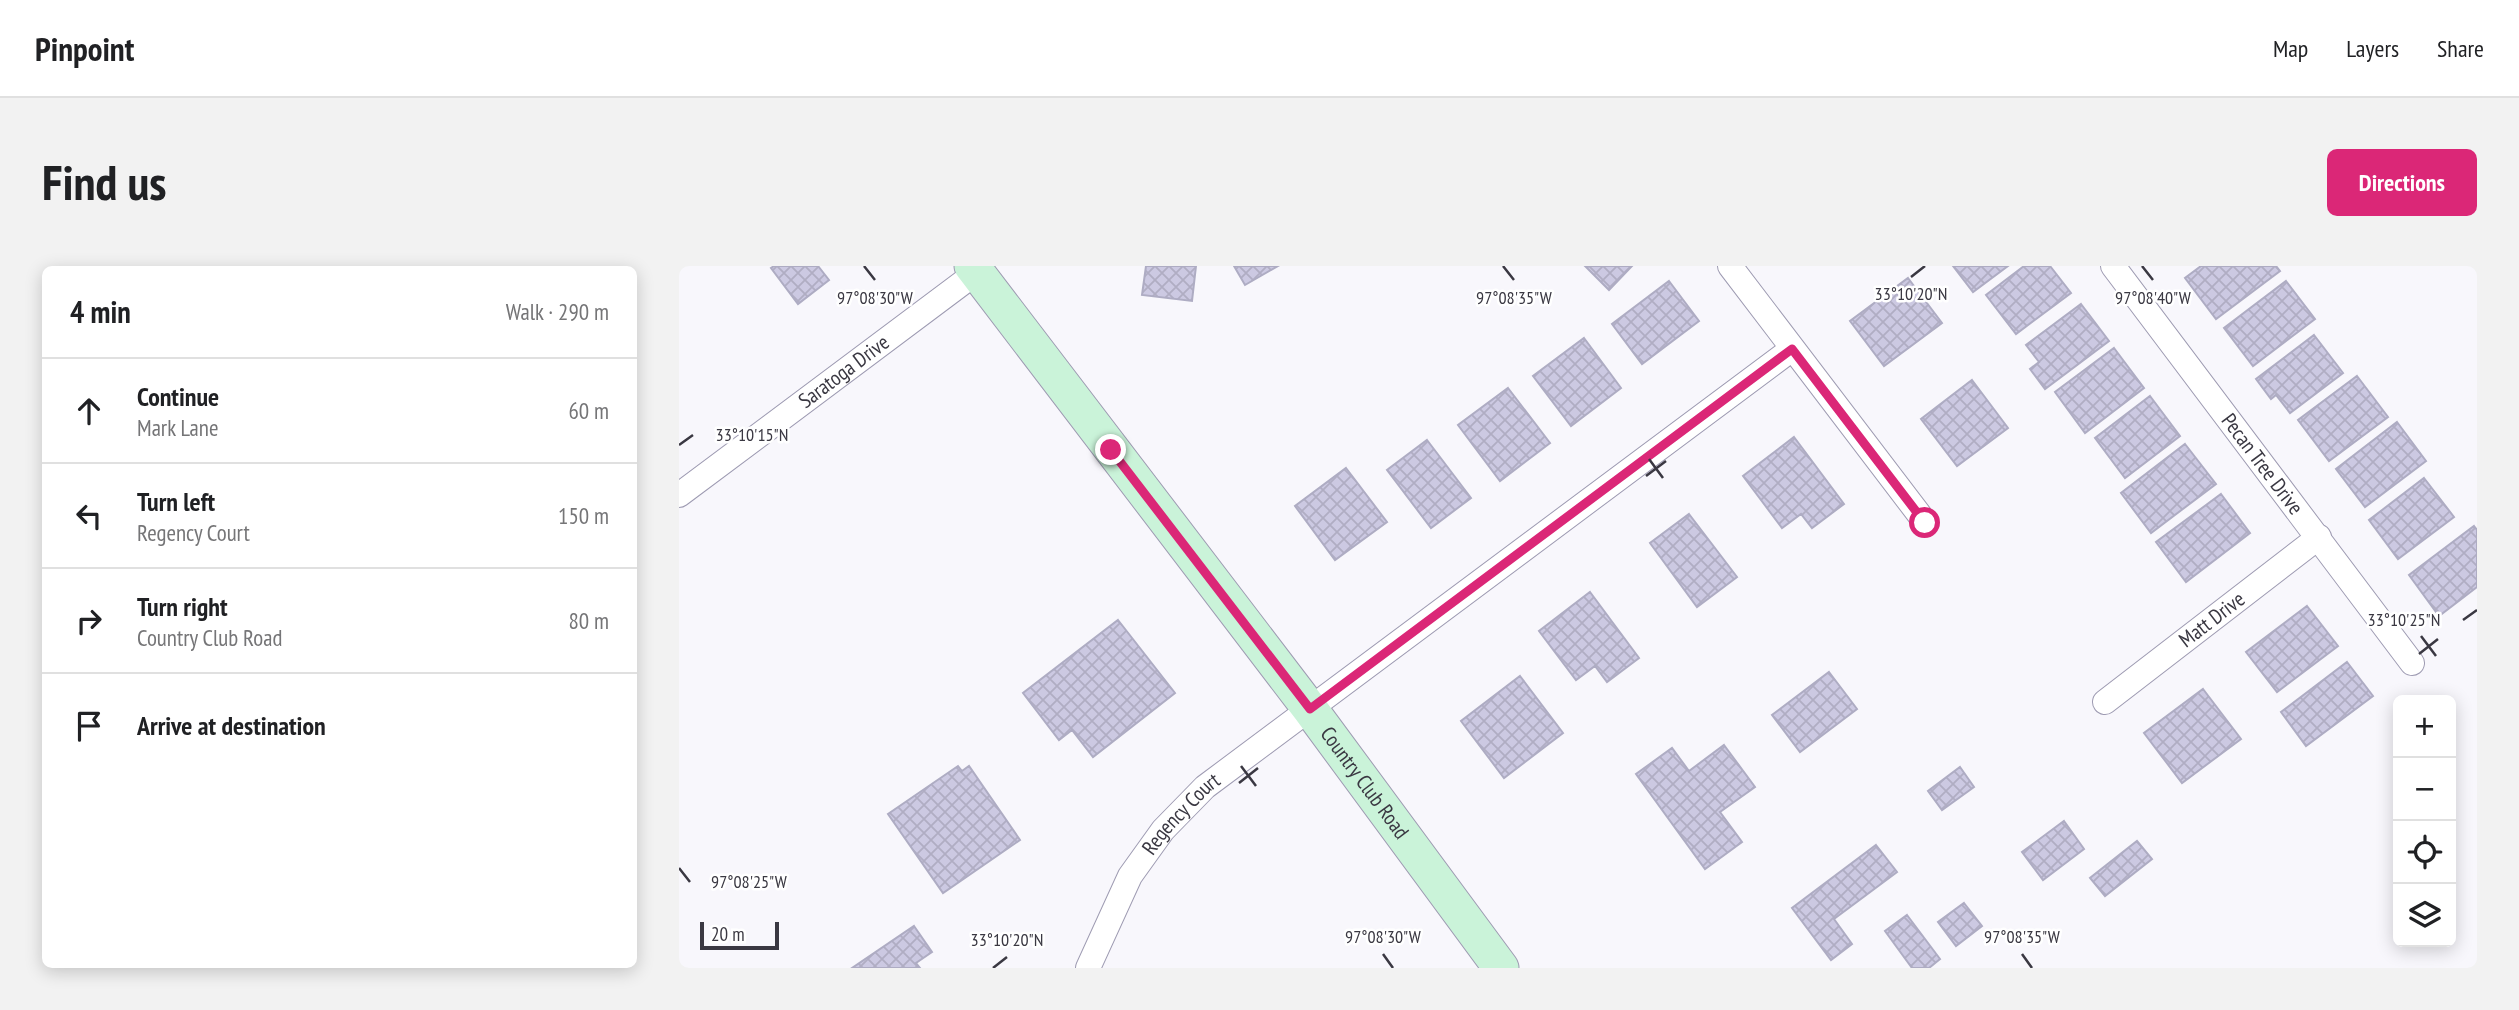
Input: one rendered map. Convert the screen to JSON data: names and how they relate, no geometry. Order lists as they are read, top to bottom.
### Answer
{
  "streets": {
    "main road": ["Country Club Road"],
    "street": [
      "Saratoga Drive",
      "Pecan Tree Drive",
      "Matt Drive",
      "Regency Court"
    ]
  },
  "crossings": [
    ["Saratoga Drive", "Country Club Road"],
    ["Pecan Tree Drive", "Matt Drive"],
    ["Country Club Road", "Regency Court"]
  ],
  "scale_bar": "20 m",
  "page": {
    "header": "Pinpoint",
    "nav": ["Map", "Layers", "Share"],
    "buttons": "Directions",
    "title": "Find us",
    "heading": ["4 min", "Walk · 290 m"],
    "list": [
      ["Continue", "Mark Lane", "60 m"],
      ["Turn left", "Regency Court", "150 m"],
      ["Turn right", "Country Club Road", "80 m"],
      "Arrive at destination"
    ],
    "map_buttons": ["+", "−"],
    "scale": "20 m"
  },
  "coordinates": [
    "33°10'20\"N",
    "97°08'30\"W",
    "97°08'35\"W",
    "97°08'40\"W",
    "33°10'15\"N",
    "33°10'25\"N",
    "97°08'25\"W"
  ]
}
